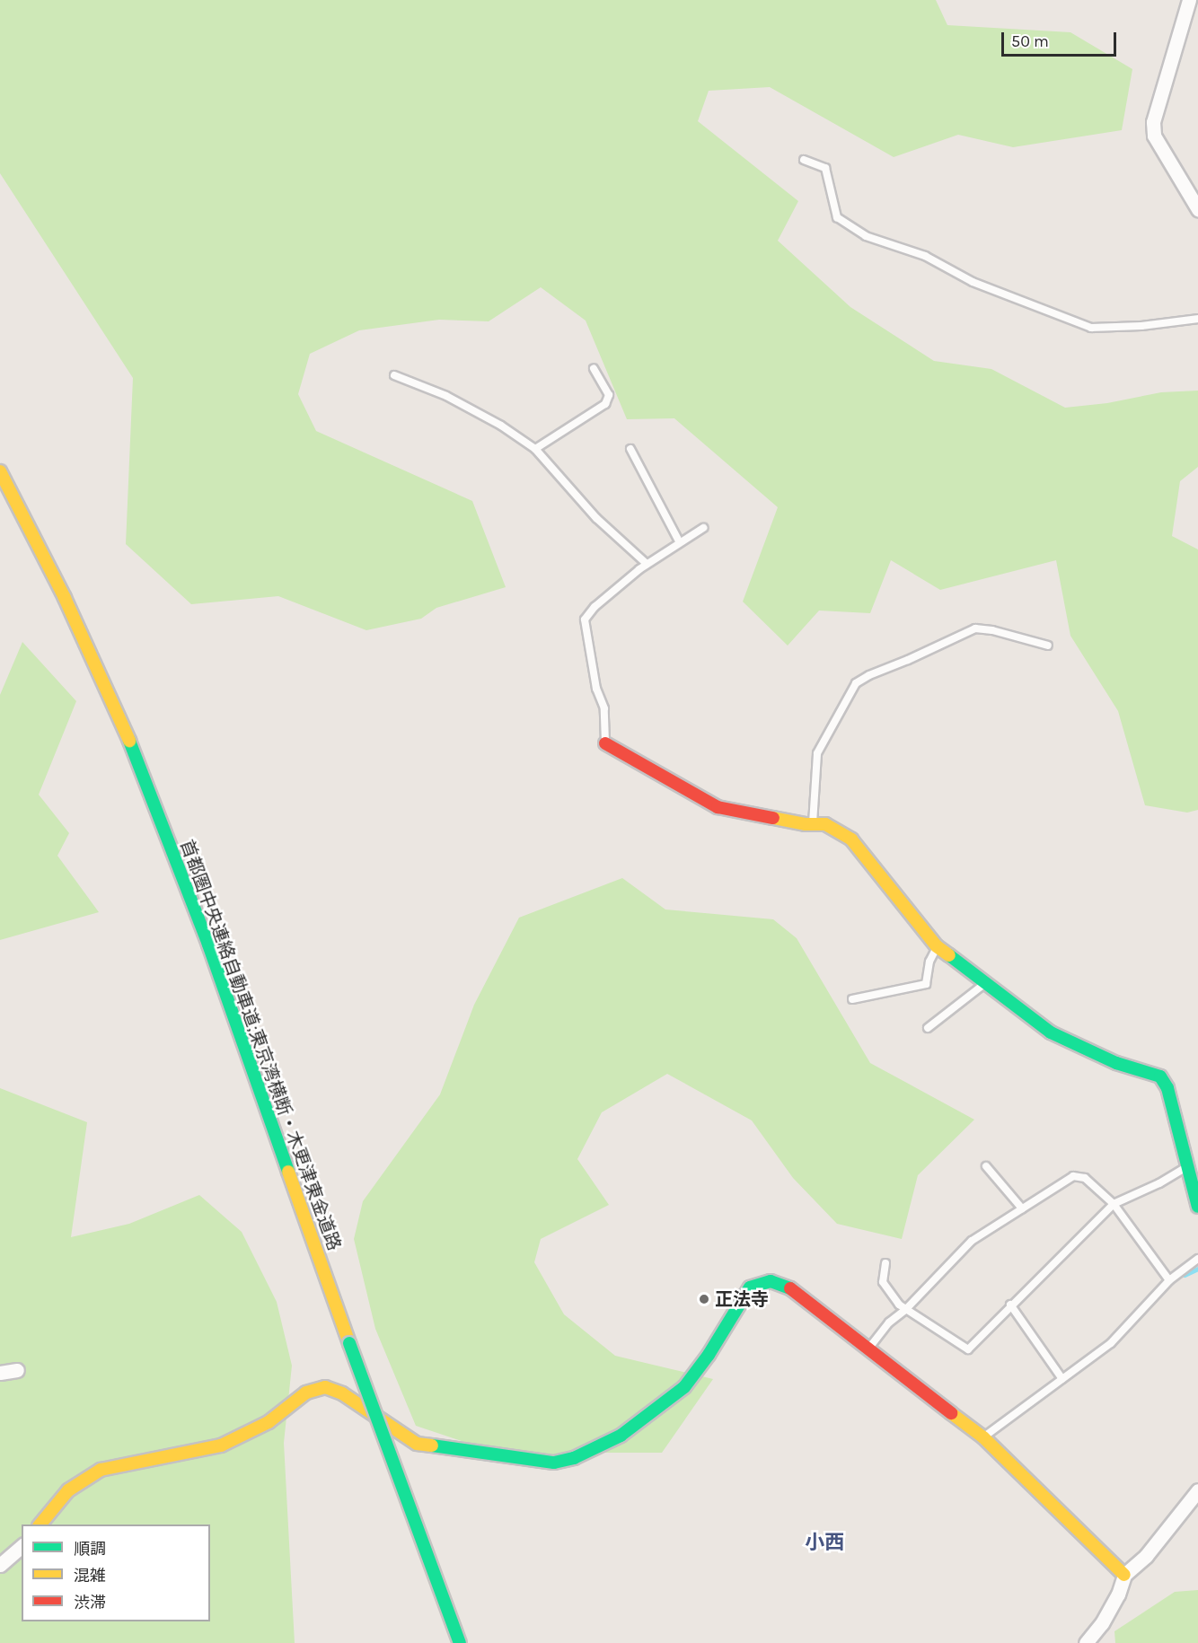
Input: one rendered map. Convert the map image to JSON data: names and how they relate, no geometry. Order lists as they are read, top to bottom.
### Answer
{
  "streets": {
    "main road": ["首都圏中央連絡自動車道;東京湾横断・木更津東金道路"]
  },
  "districts": ["小西"],
  "places": ["正法寺"],
  "legend": ["順調", "混雑", "渋滞"],
  "scale_bar": "50 m"
}
